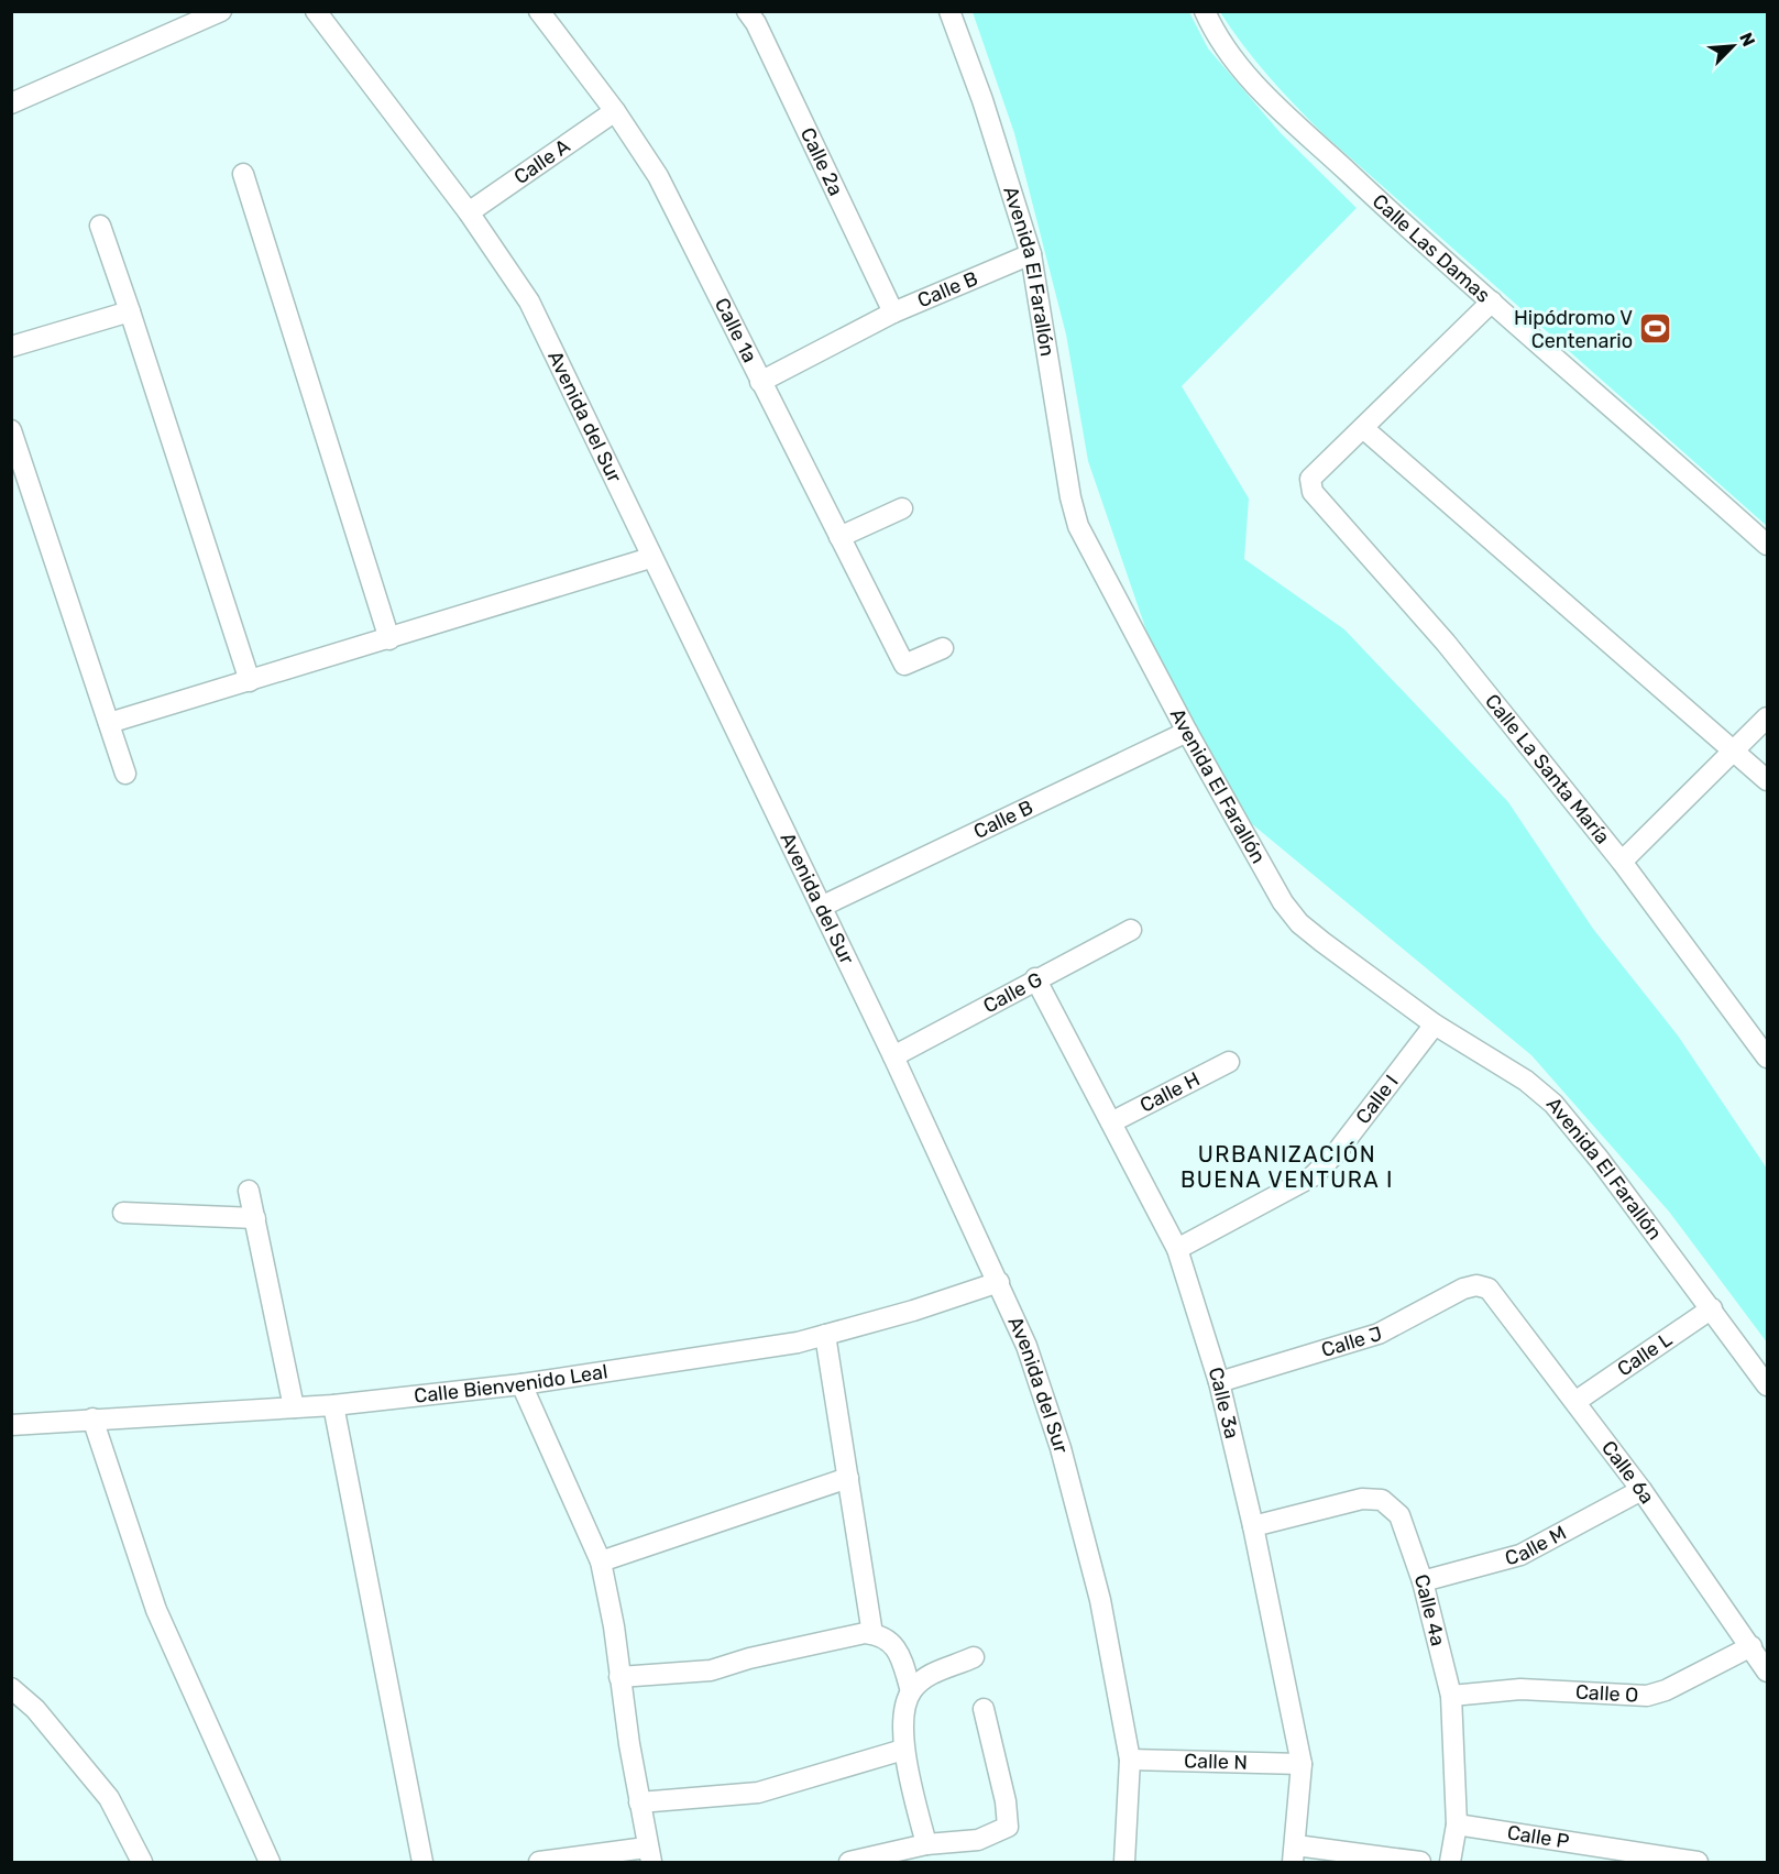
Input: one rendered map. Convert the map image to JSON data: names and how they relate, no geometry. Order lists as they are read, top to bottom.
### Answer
{
  "streets": {
    "street": [
      "Calle A",
      "Calle 2a",
      "Calle Las Damas",
      "Avenida El Farallón",
      "Calle B",
      "Calle 1a",
      "Avenida del Sur",
      "Calle La Santa María",
      "Calle G",
      "Calle H",
      "Calle I",
      "Calle J",
      "Calle L",
      "Calle Bienvenido Leal",
      "Calle 3a",
      "Calle 6a",
      "Calle M",
      "Calle 4a",
      "Calle O",
      "Calle N",
      "Calle P"
    ]
  },
  "crossings": [
    ["Calle A", "Calle 1a"],
    ["Calle A", "Avenida del Sur"],
    ["Calle 2a", "Calle B"],
    ["Avenida El Farallón", "Calle B"],
    ["Avenida El Farallón", "Calle I"],
    ["Avenida El Farallón", "Calle L"],
    ["Calle B", "Calle 1a"],
    ["Calle B", "Avenida del Sur"],
    ["Avenida del Sur", "Calle G"],
    ["Avenida del Sur", "Calle Bienvenido Leal"],
    ["Avenida del Sur", "Calle N"],
    ["Calle G", "Calle 3a"],
    ["Calle H", "Calle 3a"],
    ["Calle I", "Calle 3a"],
    ["Calle J", "Calle 3a"],
    ["Calle J", "Calle 6a"],
    ["Calle L", "Calle 6a"],
    ["Calle 3a", "Calle 4a"],
    ["Calle 3a", "Calle N"],
    ["Calle 6a", "Calle M"],
    ["Calle 6a", "Calle O"],
    ["Calle M", "Calle 4a"],
    ["Calle 4a", "Calle O"],
    ["Calle 4a", "Calle P"]
  ],
  "districts": ["URBANIZACIÓN BUENA VENTURA I"],
  "places": {
    "sports": ["Hipódromo V Centenario"]
  },
  "north": "top right"
}
